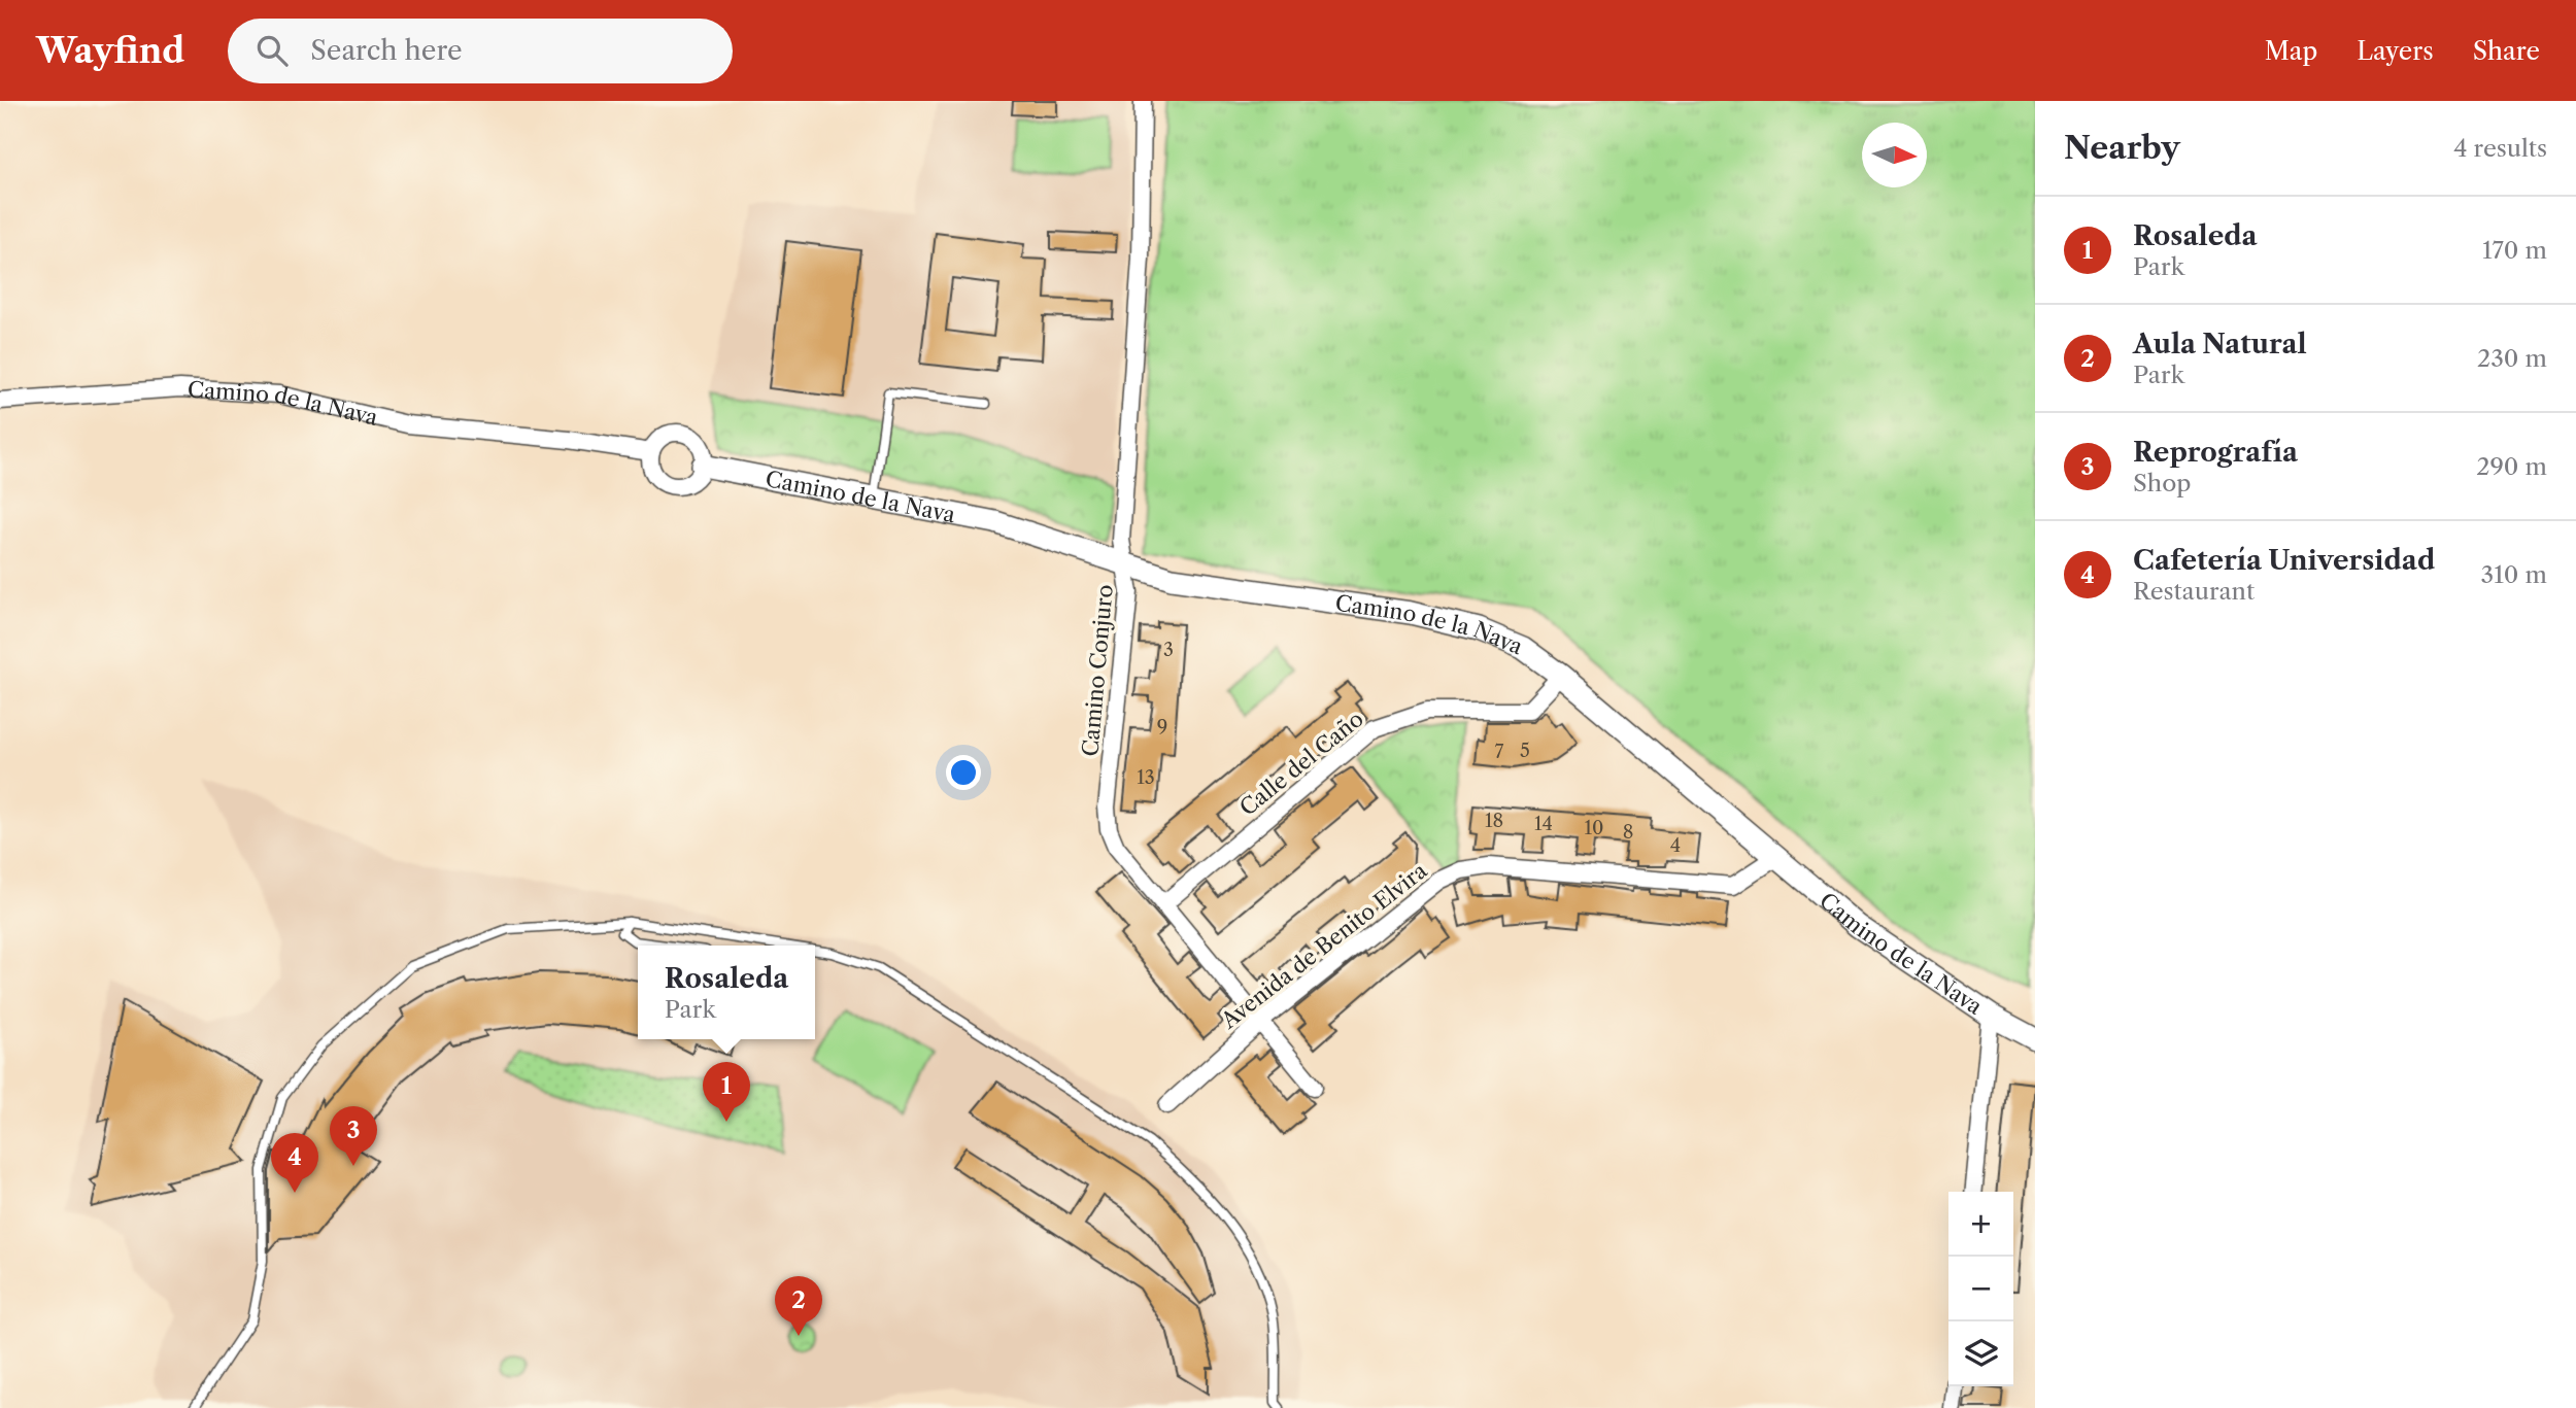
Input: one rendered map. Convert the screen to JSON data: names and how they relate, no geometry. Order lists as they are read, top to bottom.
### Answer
{
  "streets": {
    "street": [
      "Camino de la Nava",
      "Camino Conjuro",
      "Calle del Caño",
      "Avenida de Benito Elvira"
    ]
  },
  "crossings": [
    ["Camino de la Nava", "Camino Conjuro"],
    ["Camino de la Nava", "Calle del Caño"],
    ["Camino de la Nava", "Avenida de Benito Elvira"],
    ["Camino Conjuro", "Calle del Caño"],
    ["Camino Conjuro", "Avenida de Benito Elvira"]
  ],
  "house_numbers": [
    "3",
    "9",
    "5",
    "7",
    "13",
    "18",
    "14",
    "10",
    "8",
    "4"
  ],
  "north": "right",
  "page": {
    "header": "Wayfind",
    "search": "Search here",
    "nav": ["Map", "Layers", "Share"],
    "heading": ["Nearby", "4 results"],
    "list": [
      {
        "mark": "1",
        "name": "Rosaleda",
        "note": "Park",
        "value": "170 m"
      },
      {
        "mark": "2",
        "name": "Aula Natural",
        "note": "Park",
        "value": "230 m"
      },
      {
        "mark": "3",
        "name": "Reprografía",
        "note": "Shop",
        "value": "290 m"
      },
      {
        "mark": "4",
        "name": "Cafetería Universidad",
        "note": "Restaurant",
        "value": "310 m"
      }
    ],
    "popup": ["Rosaleda", "Park"],
    "pins": [
      "1",
      "3",
      "4",
      "2"
    ],
    "map_buttons": ["+", "−"]
  }
}
